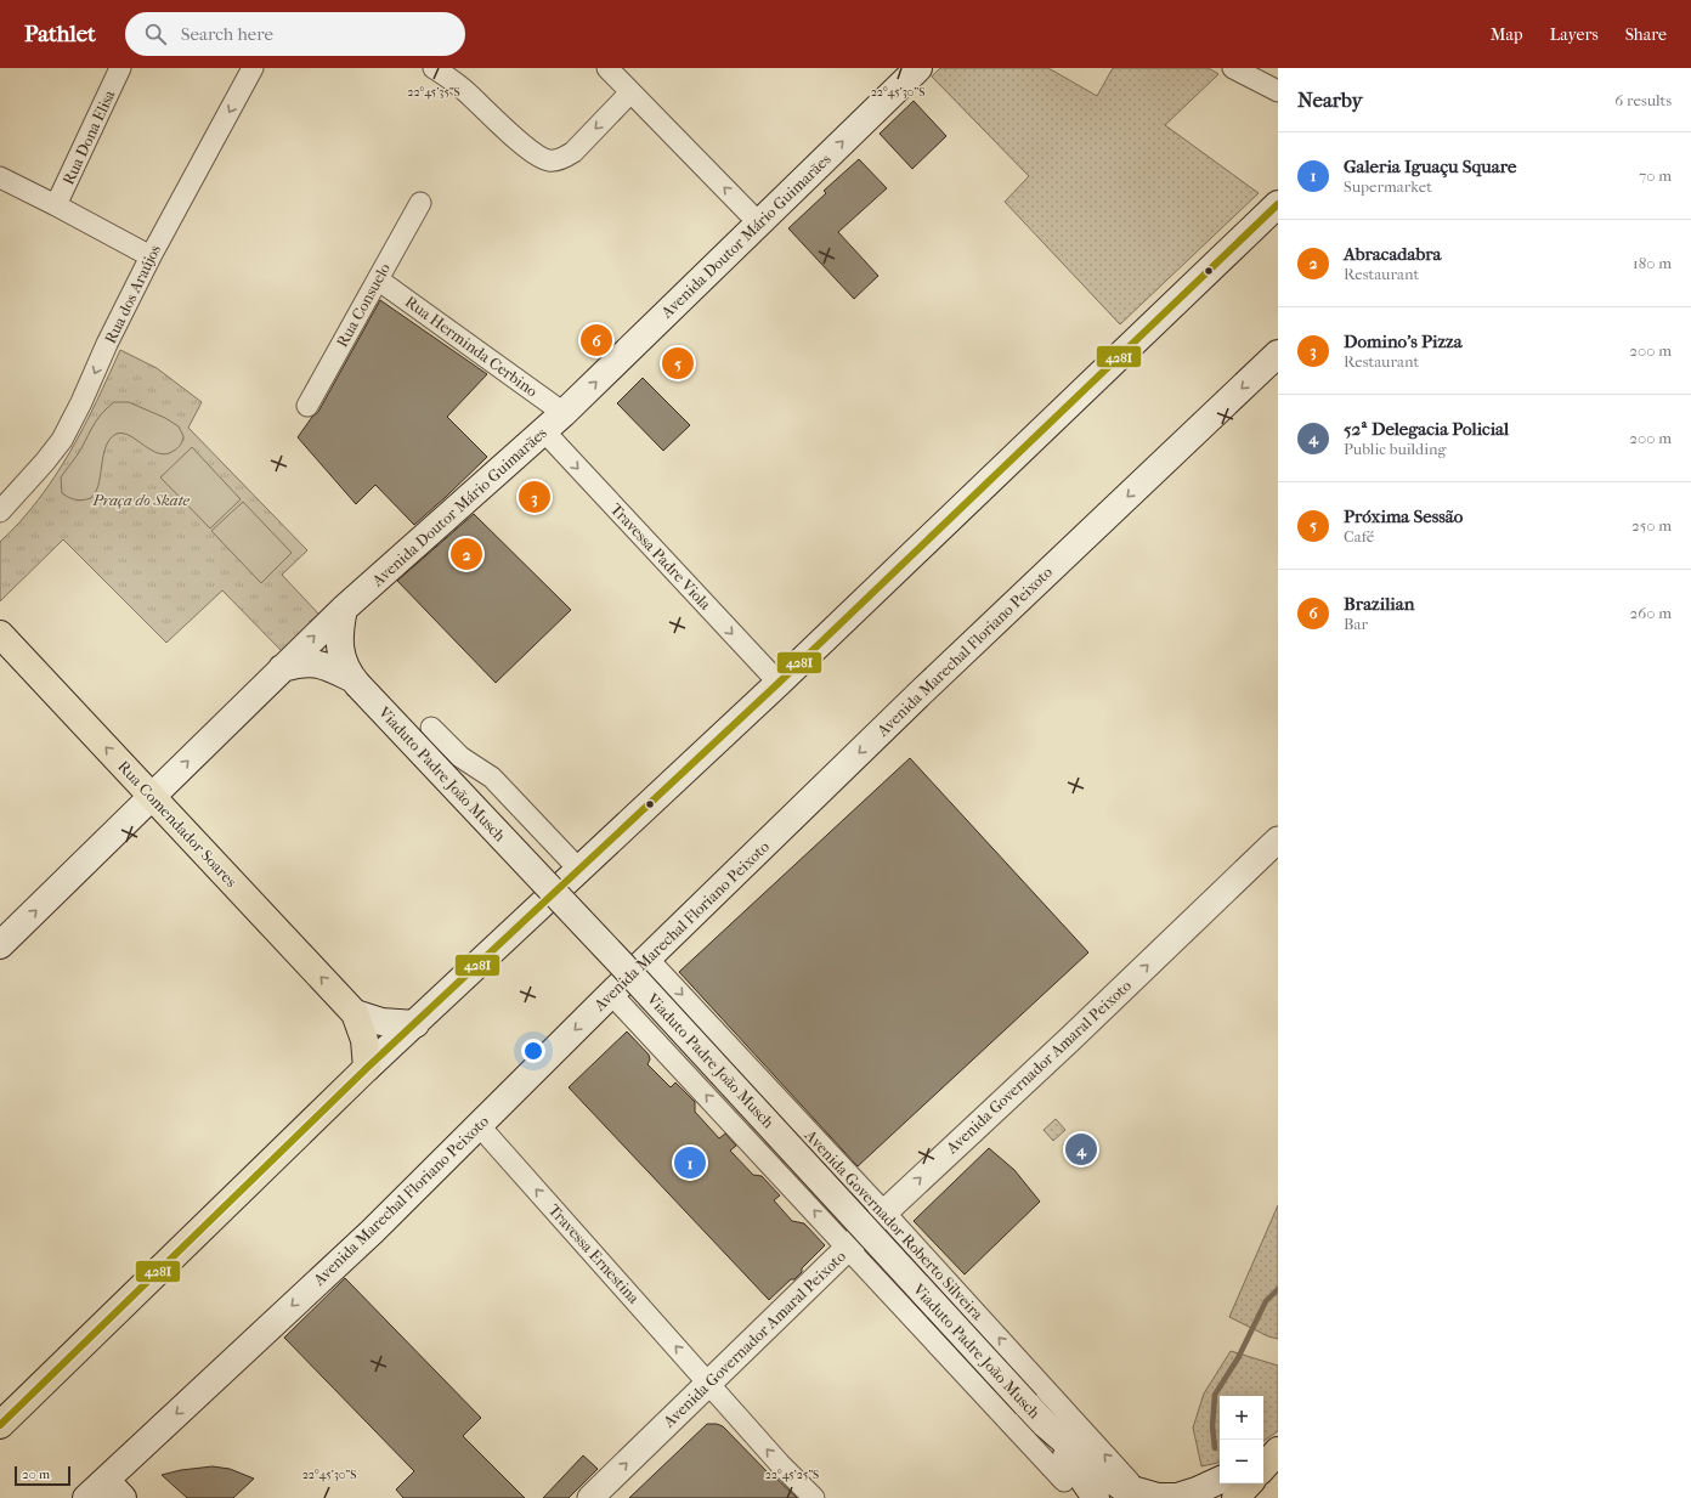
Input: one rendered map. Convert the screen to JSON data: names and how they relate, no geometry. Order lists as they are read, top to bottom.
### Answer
{
  "streets": {
    "main road": [
      "Avenida Doutor Mário Guimarães",
      "Avenida Marechal Floriano Peixoto",
      "Viaduto Padre João Musch",
      "Rua Comendador Soares"
    ],
    "street": [
      "Rua Dona Elisa",
      "Rua dos Araújos",
      "Rua Consuelo",
      "Rua Herminda Cerbino",
      "Travessa Padre Viola",
      "Avenida Governador Amaral Peixoto",
      "Avenida Governador Roberto Silveira",
      "Travessa Ernestina"
    ]
  },
  "crossings": [
    ["Avenida Doutor Mário Guimarães", "Rua Herminda Cerbino"],
    ["Avenida Doutor Mário Guimarães", "Travessa Padre Viola"],
    ["Avenida Doutor Mário Guimarães", "Viaduto Padre João Musch"],
    ["Avenida Doutor Mário Guimarães", "Rua Comendador Soares"],
    ["Rua Consuelo", "Rua Herminda Cerbino"],
    ["Avenida Marechal Floriano Peixoto", "Avenida Governador Roberto Silveira"],
    ["Avenida Marechal Floriano Peixoto", "Travessa Ernestina"],
    ["Viaduto Padre João Musch", "Avenida Governador Roberto Silveira"],
    ["Avenida Governador Amaral Peixoto", "Avenida Governador Roberto Silveira"],
    ["Avenida Governador Amaral Peixoto", "Travessa Ernestina"]
  ],
  "one_way": [
    "Avenida Doutor Mário Guimarães",
    "Rua dos Araújos",
    "Travessa Padre Viola",
    "Rua Comendador Soares",
    "Avenida Governador Amaral Peixoto",
    "Travessa Ernestina"
  ],
  "parks": ["Praça do Skate"],
  "lines": ["transit line 428I"],
  "scale_bar": "20 m",
  "page": {
    "header": "Pathlet",
    "search": "Search here",
    "nav": ["Map", "Layers", "Share"],
    "heading": ["Nearby", "6 results"],
    "list": [
      {
        "mark": "1",
        "name": "Galeria Iguaçu Square",
        "note": "Supermarket",
        "value": "70 m"
      },
      {
        "mark": "2",
        "name": "Abracadabra",
        "note": "Restaurant",
        "value": "180 m"
      },
      {
        "mark": "3",
        "name": "Domino's Pizza",
        "note": "Restaurant",
        "value": "200 m"
      },
      {
        "mark": "4",
        "name": "52ª Delegacia Policial",
        "note": "Public building",
        "value": "200 m"
      },
      {
        "mark": "5",
        "name": "Próxima Sessão",
        "note": "Café",
        "value": "250 m"
      },
      {
        "mark": "6",
        "name": "Brazilian",
        "note": "Bar",
        "value": "260 m"
      }
    ],
    "pins": [
      "6",
      "5",
      "3",
      "2",
      "4",
      "1"
    ],
    "map_buttons": ["+", "−"],
    "scale": "20 m"
  },
  "coordinates": ["22°45'35\"S", "22°45'30\"S", "22°45'25\"S"]
}
